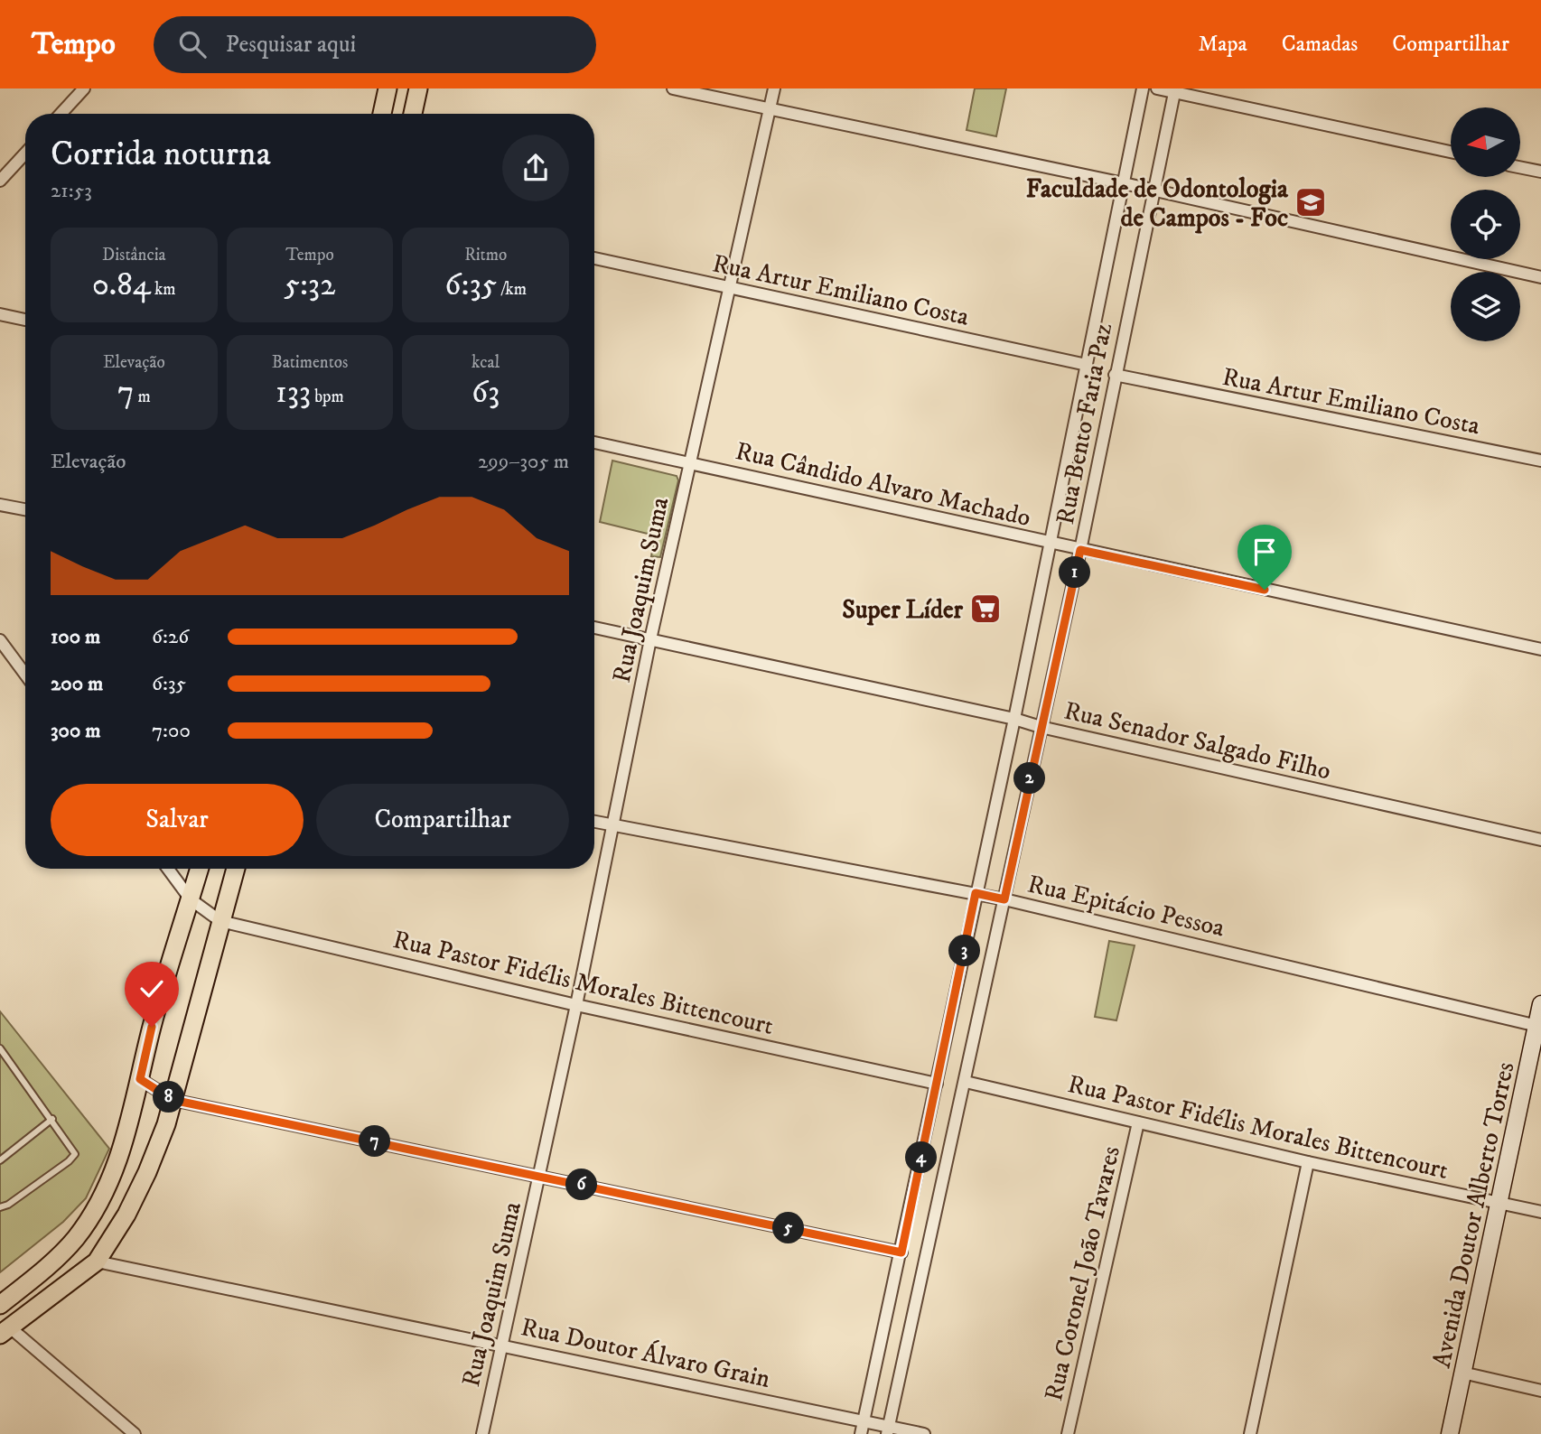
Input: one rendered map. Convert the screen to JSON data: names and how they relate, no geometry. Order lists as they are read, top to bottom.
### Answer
{
  "streets": {
    "main road": ["Avenida Doutor Alberto Torres"],
    "street": [
      "Rua Artur Emiliano Costa",
      "Rua Bento Faria Paz",
      "Rua Cândido Alvaro Machado",
      "Rua Joaquim Suma",
      "Rua Senador Salgado Filho",
      "Rua Epitácio Pessoa",
      "Rua Pastor Fidélis Morales Bittencourt",
      "Rua Coronel João Tavares",
      "Rua Doutor Álvaro Grain"
    ]
  },
  "crossings": [
    ["Rua Artur Emiliano Costa", "Rua Bento Faria Paz"],
    ["Rua Artur Emiliano Costa", "Rua Joaquim Suma"],
    ["Rua Bento Faria Paz", "Rua Cândido Alvaro Machado"],
    ["Rua Bento Faria Paz", "Rua Senador Salgado Filho"],
    ["Rua Bento Faria Paz", "Rua Epitácio Pessoa"],
    ["Rua Bento Faria Paz", "Rua Pastor Fidélis Morales Bittencourt"],
    ["Rua Bento Faria Paz", "Rua Doutor Álvaro Grain"],
    ["Rua Cândido Alvaro Machado", "Rua Joaquim Suma"],
    ["Rua Joaquim Suma", "Rua Senador Salgado Filho"],
    ["Rua Joaquim Suma", "Rua Epitácio Pessoa"],
    ["Rua Joaquim Suma", "Rua Pastor Fidélis Morales Bittencourt"],
    ["Rua Joaquim Suma", "Rua Doutor Álvaro Grain"],
    ["Rua Epitácio Pessoa", "Avenida Doutor Alberto Torres"],
    ["Rua Pastor Fidélis Morales Bittencourt", "Avenida Doutor Alberto Torres"],
    ["Rua Pastor Fidélis Morales Bittencourt", "Rua Coronel João Tavares"]
  ],
  "places": {
    "school or university": ["Faculdade de Odontologia de Campos - Foc"],
    "supermarket": ["Super Líder"]
  },
  "north": "left",
  "page": {
    "header": "Tempo",
    "search": "Pesquisar aqui",
    "nav": ["Mapa", "Camadas", "Compartilhar"],
    "heading": ["Corrida noturna", "21:53"],
    "stats": [
      ["Distância", "0.84 km"],
      ["Tempo", "5:32"],
      ["Ritmo", "6:35 /km"],
      ["Elevação", "7 m"],
      ["Batimentos", "133 bpm"],
      ["kcal", "63"]
    ],
    "chart": ["Elevação", "299–305 m"],
    "pins": [
      "1",
      "2",
      "3",
      "8",
      "7",
      "4",
      "6",
      "5"
    ],
    "list": [
      {
        "name": "100 m",
        "note": "6:26"
      },
      {
        "name": "200 m",
        "note": "6:35"
      },
      {
        "name": "300 m",
        "note": "7:00"
      }
    ],
    "buttons": ["Salvar", "Compartilhar"]
  }
}
